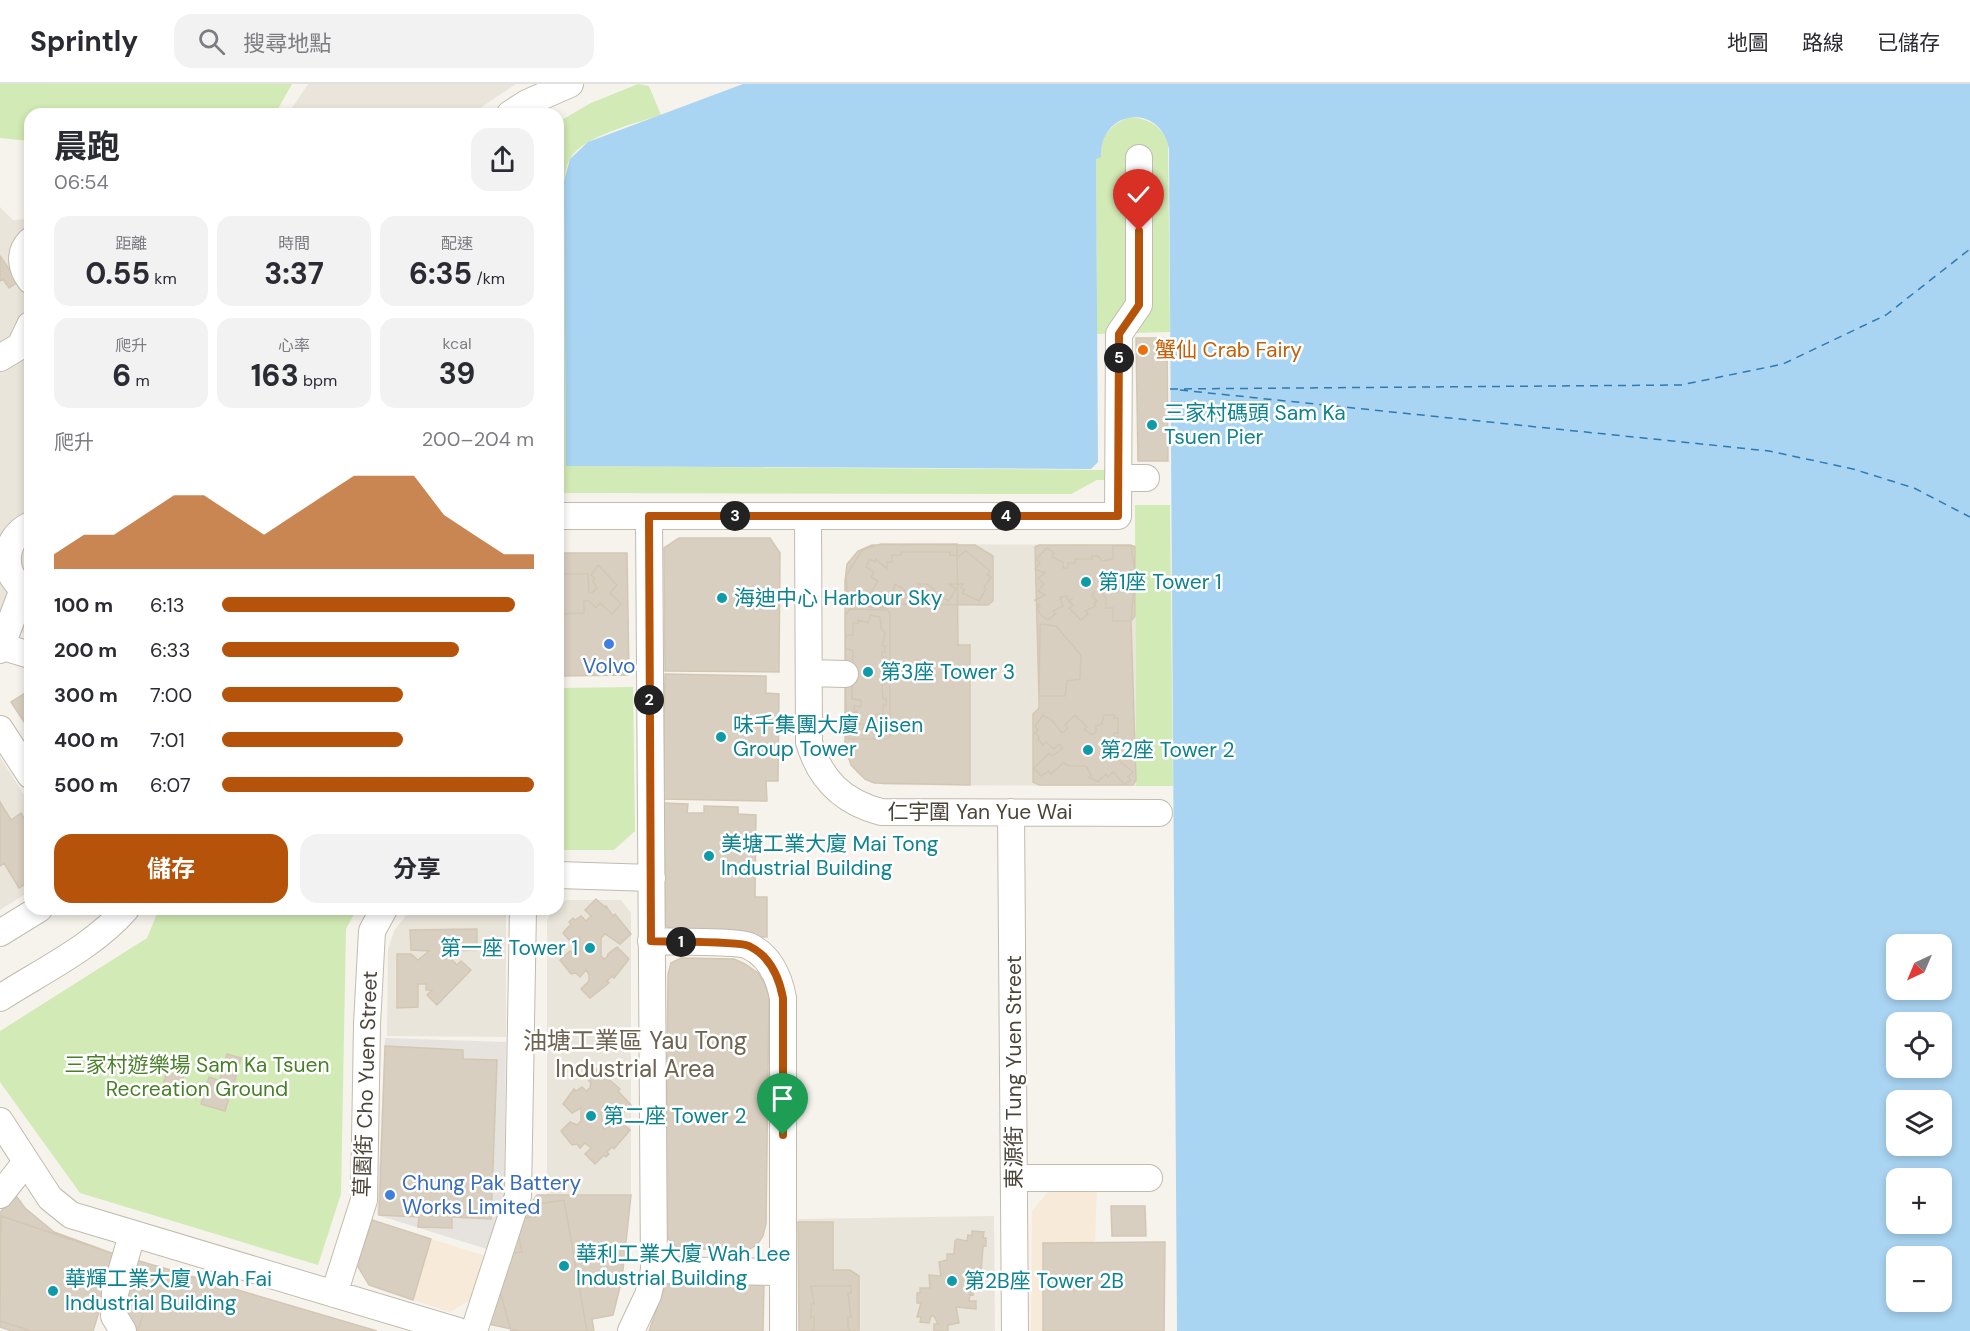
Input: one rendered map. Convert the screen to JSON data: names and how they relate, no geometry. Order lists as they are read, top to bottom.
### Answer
{
  "streets": {
    "street": ["仁宇圍 Yan Yue Wai", "東源街 Tung Yuen Street", "草園街 Cho Yuen Street"]
  },
  "crossings": [
    ["仁宇圍 Yan Yue Wai", "東源街 Tung Yuen Street"]
  ],
  "districts": ["油塘工業區 Yau Tong Industrial Area"],
  "parks": ["三家村遊樂場 Sam Ka Tsuen Recreation Ground"],
  "places": [
    "蟹仙 Crab Fairy",
    "三家村碼頭 Sam Ka Tsuen Pier",
    "第1座 Tower 1",
    "海迪中心 Harbour Sky",
    "Volvo",
    "第3座 Tower 3",
    "味千集團大廈 Ajisen Group Tower",
    "第2座 Tower 2",
    "美塘工業大廈 Mai Tong Industrial Building",
    "第一座 Tower 1",
    "第二座 Tower 2",
    "Chung Pak Battery Works Limited",
    "華利工業大廈 Wah Lee Industrial Building",
    "第2B座 Tower 2B",
    "華輝工業大廈 Wah Fai Industrial Building"
  ],
  "north": "bottom left",
  "page": {
    "header": "Sprintly",
    "search": "搜尋地點",
    "nav": ["地圖", "路線", "已儲存"],
    "heading": ["晨跑", "06:54"],
    "stats": [
      ["距離", "0.55 km"],
      ["時間", "3:37"],
      ["配速", "6:35 /km"],
      ["爬升", "6 m"],
      ["心率", "163 bpm"],
      ["kcal", "39"]
    ],
    "pins": [
      "5",
      "3",
      "4",
      "2",
      "1"
    ],
    "chart": ["爬升", "200–204 m"],
    "list": [
      {
        "name": "100 m",
        "note": "6:13"
      },
      {
        "name": "200 m",
        "note": "6:33"
      },
      {
        "name": "300 m",
        "note": "7:00"
      },
      {
        "name": "400 m",
        "note": "7:01"
      },
      {
        "name": "500 m",
        "note": "6:07"
      }
    ],
    "buttons": ["儲存", "分享"],
    "map_buttons": ["+", "−"]
  }
}
